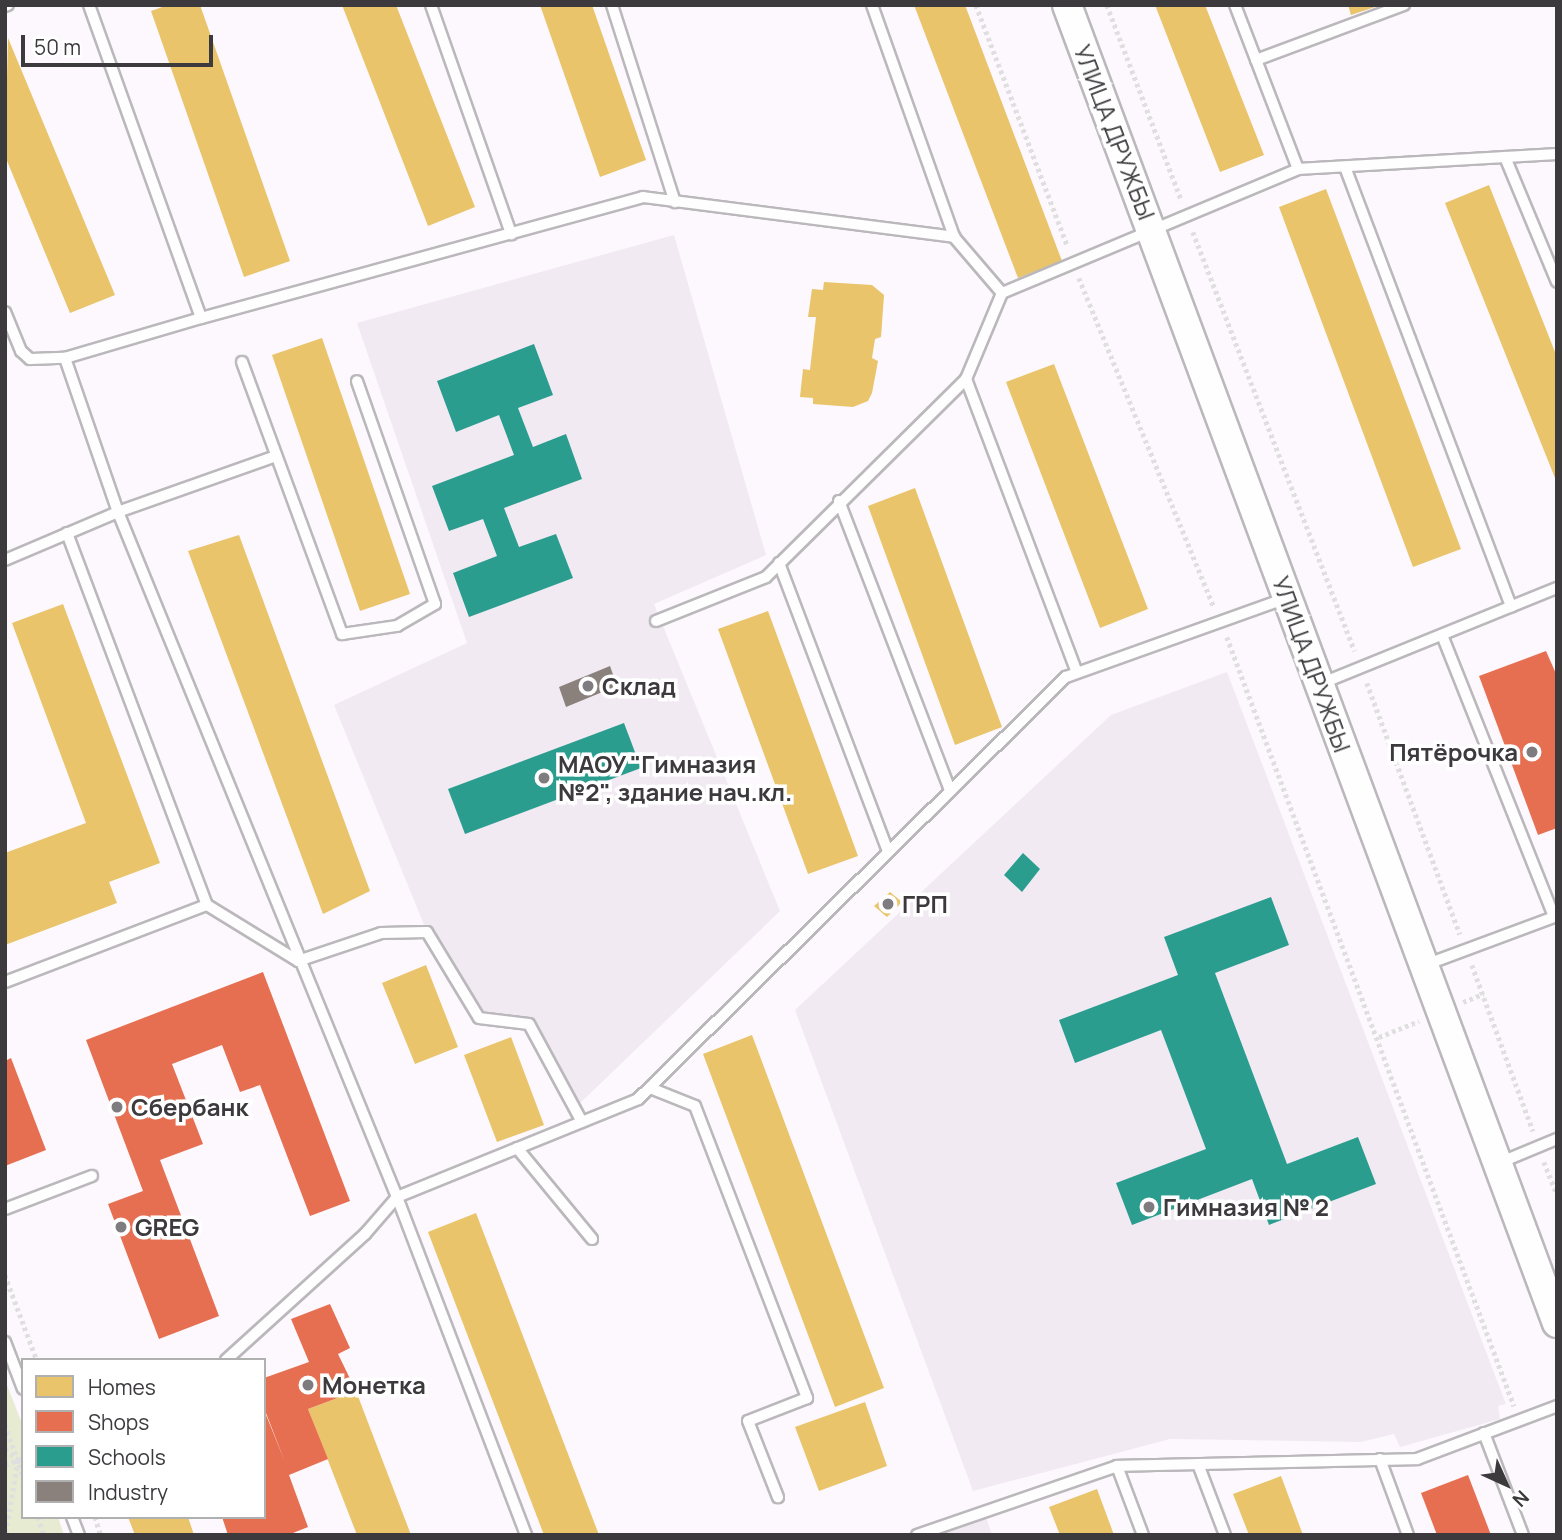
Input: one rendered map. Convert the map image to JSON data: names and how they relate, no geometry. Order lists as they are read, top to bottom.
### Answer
{
  "streets": {
    "main road": ["УЛИЦА ДРУЖБЫ"]
  },
  "places": [
    "Склад",
    "Пятёрочка",
    "МАОУ \"Гимназия №2\", здание нач.кл.",
    "ГРП",
    "Сбербанк",
    "Гимназия № 2",
    "GREG",
    "Монетка"
  ],
  "legend": [
    "Homes",
    "Shops",
    "Schools",
    "Industry"
  ],
  "scale_bar": "50 m",
  "north": "bottom right"
}
